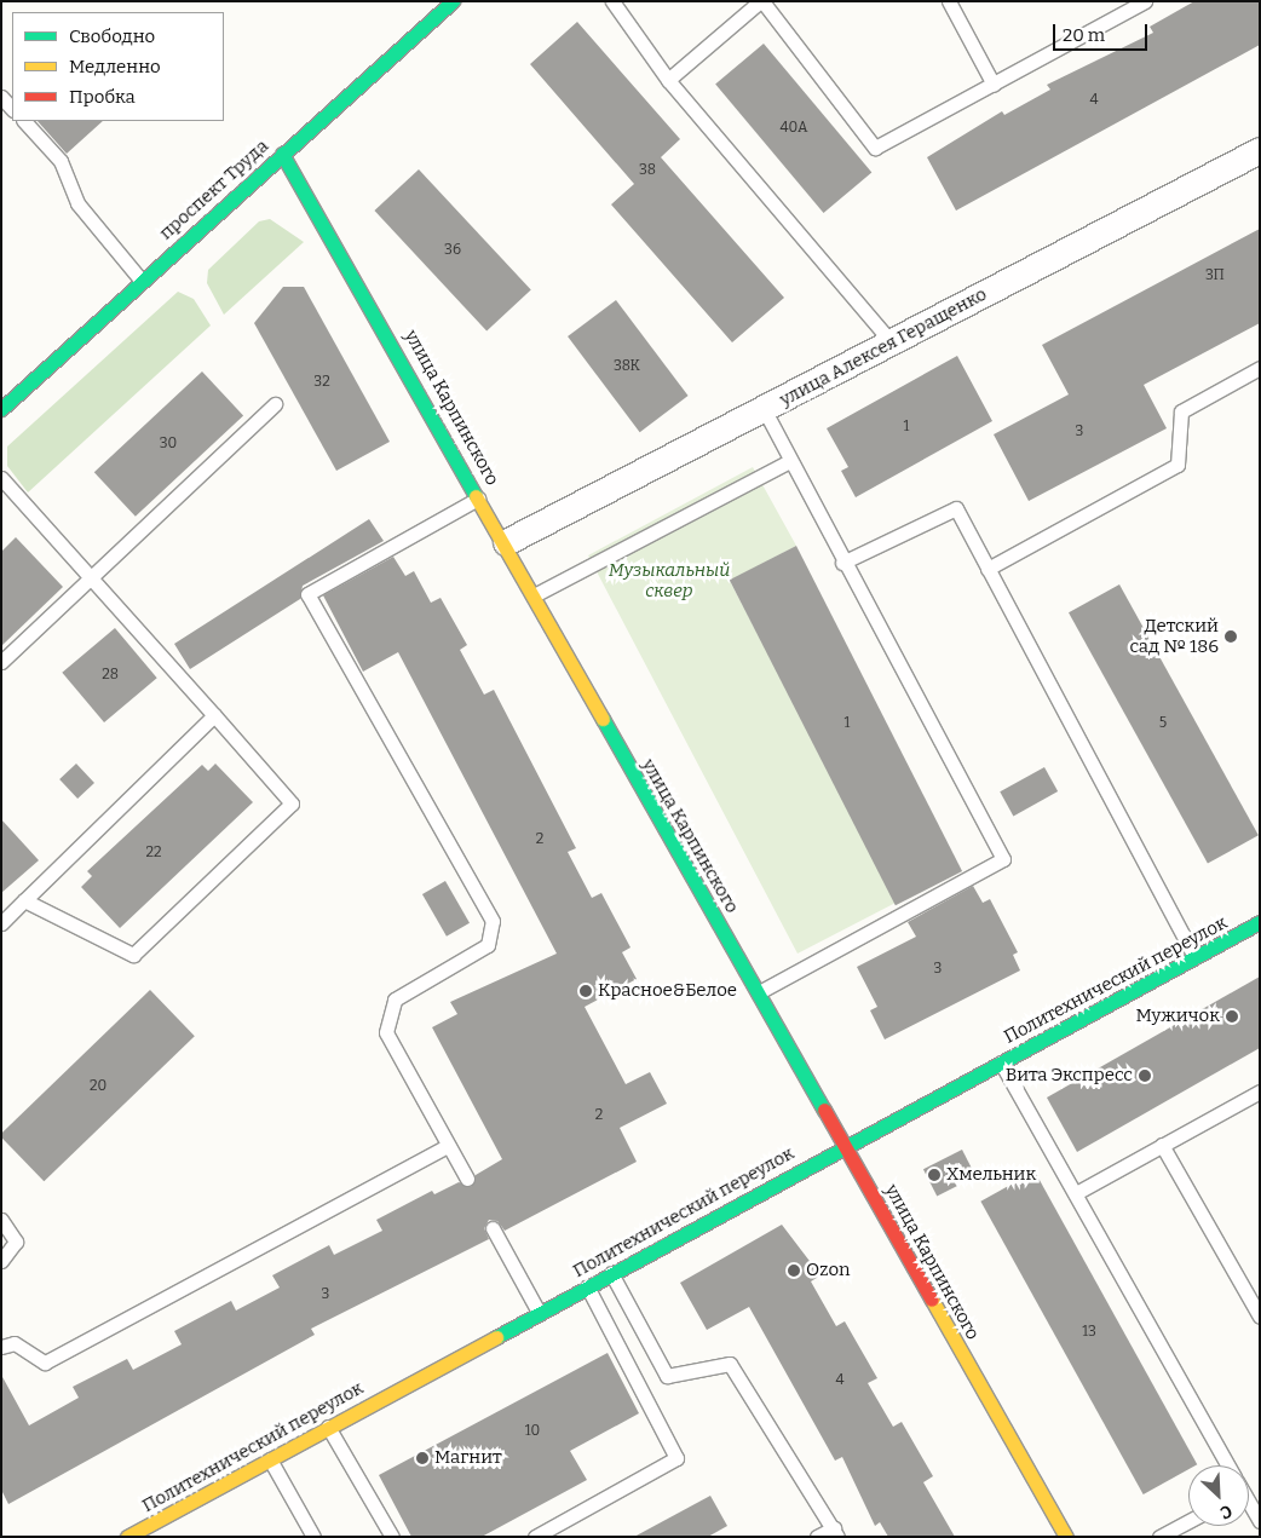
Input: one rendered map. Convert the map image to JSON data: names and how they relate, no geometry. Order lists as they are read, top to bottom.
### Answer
{
  "streets": {
    "street": [
      "проспект Труда",
      "улица Алексея Геращенко",
      "улица Карпинского",
      "Политехнический переулок"
    ]
  },
  "crossings": [
    ["проспект Труда", "улица Карпинского"],
    ["улица Алексея Геращенко", "улица Карпинского"],
    ["улица Карпинского", "Политехнический переулок"]
  ],
  "parks": ["Музыкальный сквер"],
  "places": [
    "Детский сад № 186",
    "Красное&Белое",
    "Мужичок",
    "Вита Экспресс",
    "Хмельник",
    "Ozon",
    "Магнит"
  ],
  "house_numbers": [
    "4",
    "40А",
    "38",
    "36",
    "3П",
    "38К",
    "32",
    "1",
    "3",
    "30",
    "28",
    "1",
    "5",
    "2",
    "22",
    "3",
    "20",
    "2",
    "3",
    "13",
    "4",
    "10"
  ],
  "legend": ["Свободно", "Медленно", "Пробка"],
  "scale_bar": "20 m",
  "north": "bottom right"
}
